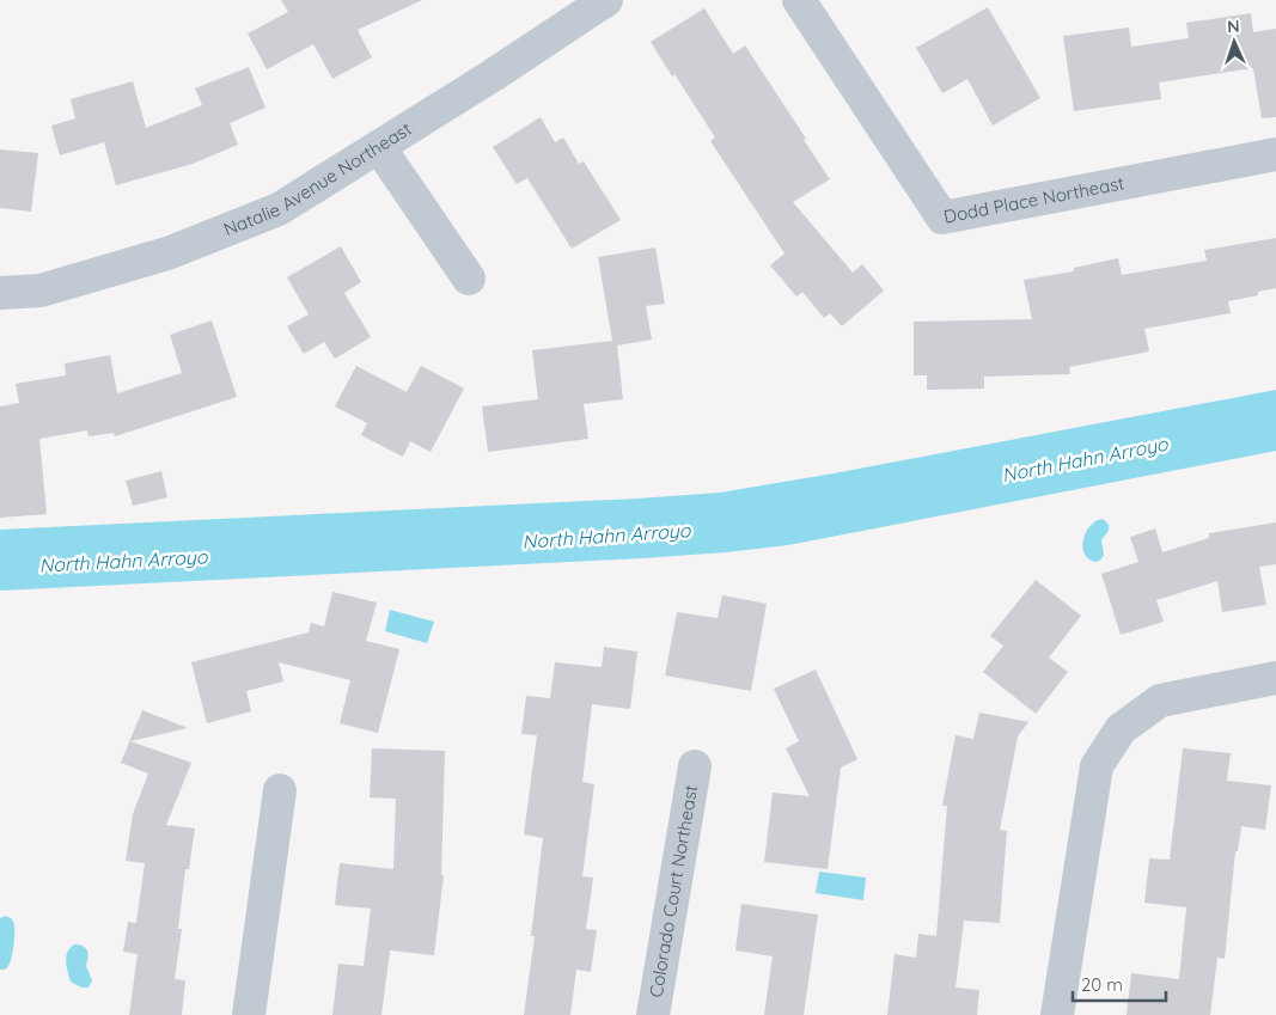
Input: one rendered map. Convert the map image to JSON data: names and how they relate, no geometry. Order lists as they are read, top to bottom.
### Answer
{
  "streets": {
    "street": ["Natalie Avenue Northeast", "Dodd Place Northeast", "Colorado Court Northeast"]
  },
  "water": ["North Hahn Arroyo"],
  "scale_bar": "20 m",
  "north": "top"
}
